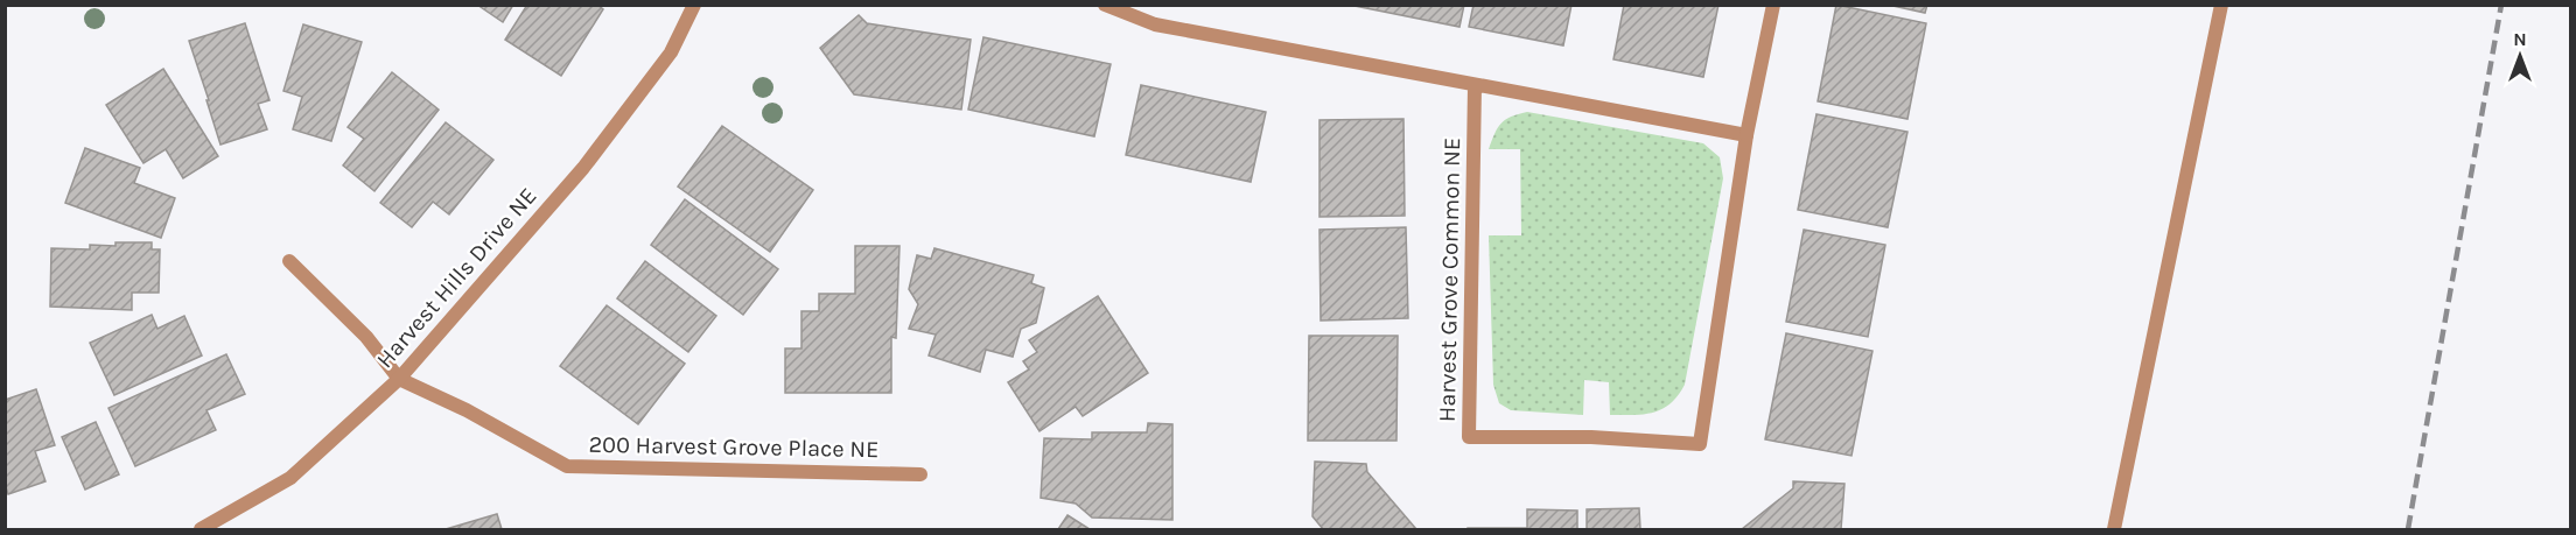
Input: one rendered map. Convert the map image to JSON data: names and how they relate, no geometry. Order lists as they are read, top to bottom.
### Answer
{
  "streets": {
    "street": ["Harvest Hills Drive NE", "Harvest Grove Common NE", "200 Harvest Grove Place NE"]
  },
  "crossings": [
    ["Harvest Hills Drive NE", "200 Harvest Grove Place NE"]
  ],
  "north": "top"
}
